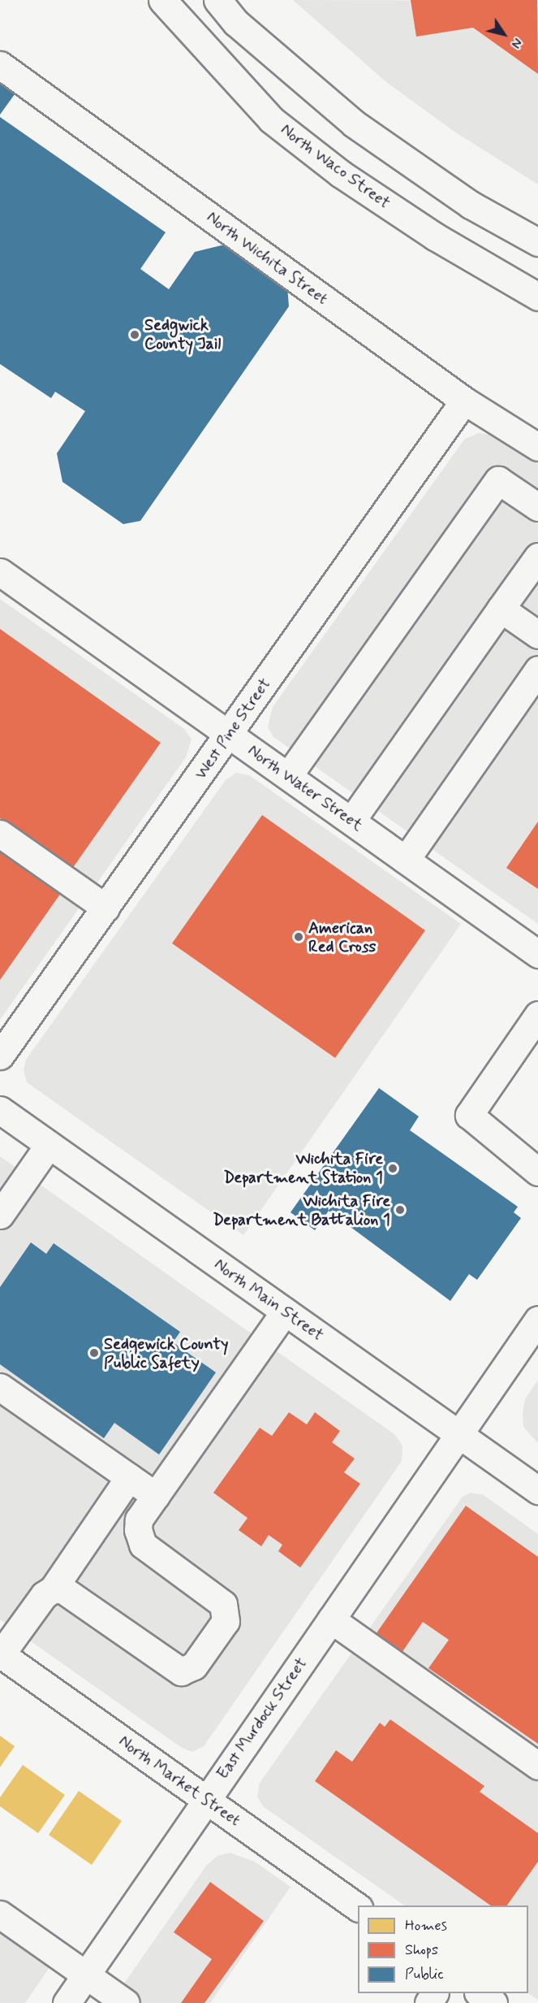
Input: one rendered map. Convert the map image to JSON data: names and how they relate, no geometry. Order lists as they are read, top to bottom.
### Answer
{
  "streets": {
    "street": [
      "North Waco Street",
      "North Wichita Street",
      "West Pine Street",
      "North Water Street",
      "North Main Street",
      "East Murdock Street",
      "North Market Street"
    ]
  },
  "crossings": [
    ["North Wichita Street", "West Pine Street"],
    ["West Pine Street", "North Water Street"],
    ["North Main Street", "East Murdock Street"],
    ["East Murdock Street", "North Market Street"]
  ],
  "places": [
    "Sedgwick County Jail",
    "American Red Cross",
    "Wichita Fire Department Station 1",
    "Wichita Fire Department Battalion 1",
    "Sedgewick County Public Safety"
  ],
  "legend": ["Homes", "Shops", "Public"],
  "north": "bottom right"
}
